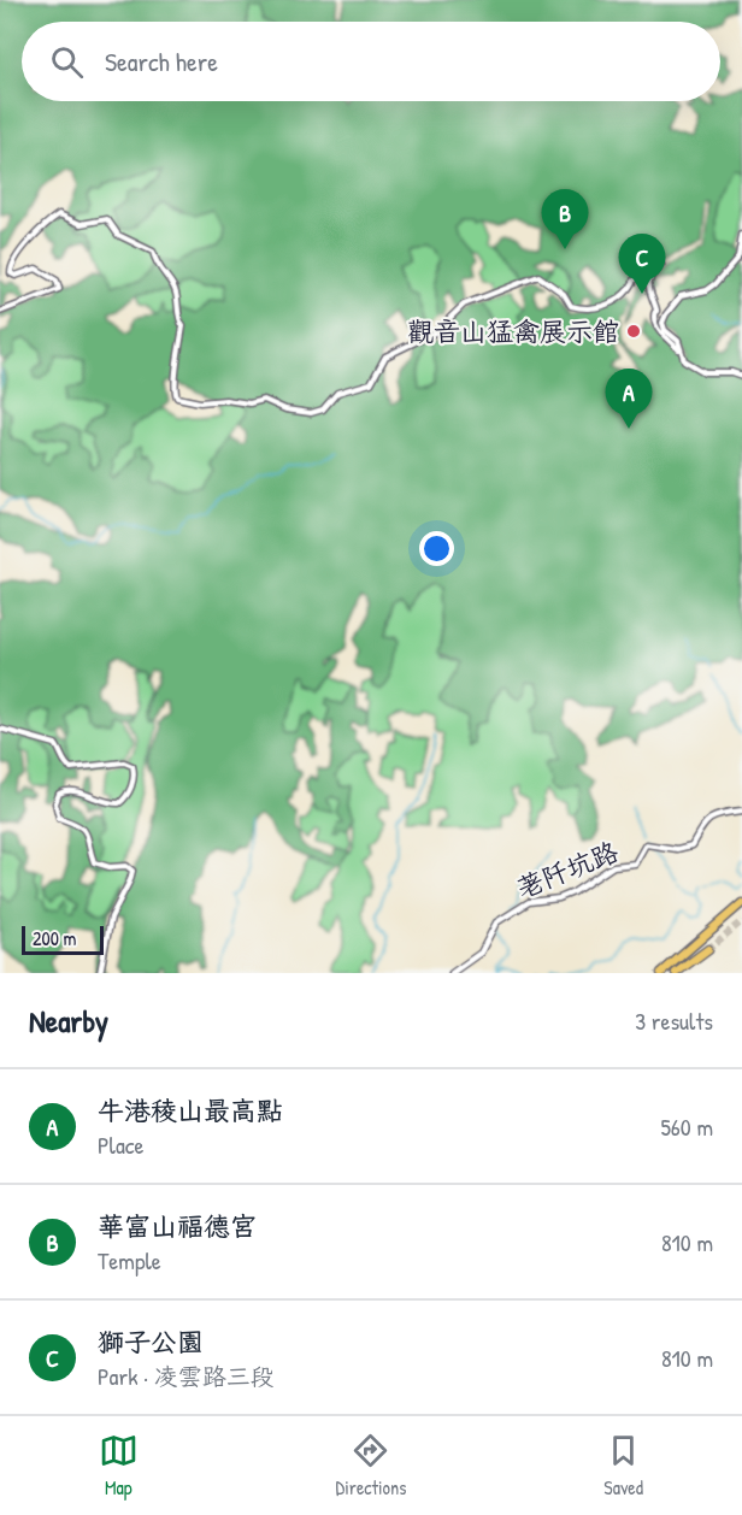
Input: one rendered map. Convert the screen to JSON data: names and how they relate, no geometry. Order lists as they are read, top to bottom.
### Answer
{
  "streets": {
    "street": ["荖阡坑路"]
  },
  "places": ["觀音山猛禽展示館"],
  "scale_bar": "200 m",
  "page": {
    "search": "Search here",
    "pins": ["B", "C", "A"],
    "scale": "200 m",
    "heading": ["Nearby", "3 results"],
    "list": [
      {
        "mark": "A",
        "name": "牛港稜山最高點",
        "note": "Place",
        "value": "560 m"
      },
      {
        "mark": "B",
        "name": "華富山福德宮",
        "note": "Temple",
        "value": "810 m"
      },
      {
        "mark": "C",
        "name": "獅子公園",
        "note": "Park · 凌雲路三段",
        "value": "810 m"
      }
    ],
    "nav": ["Map", "Directions", "Saved"]
  }
}
